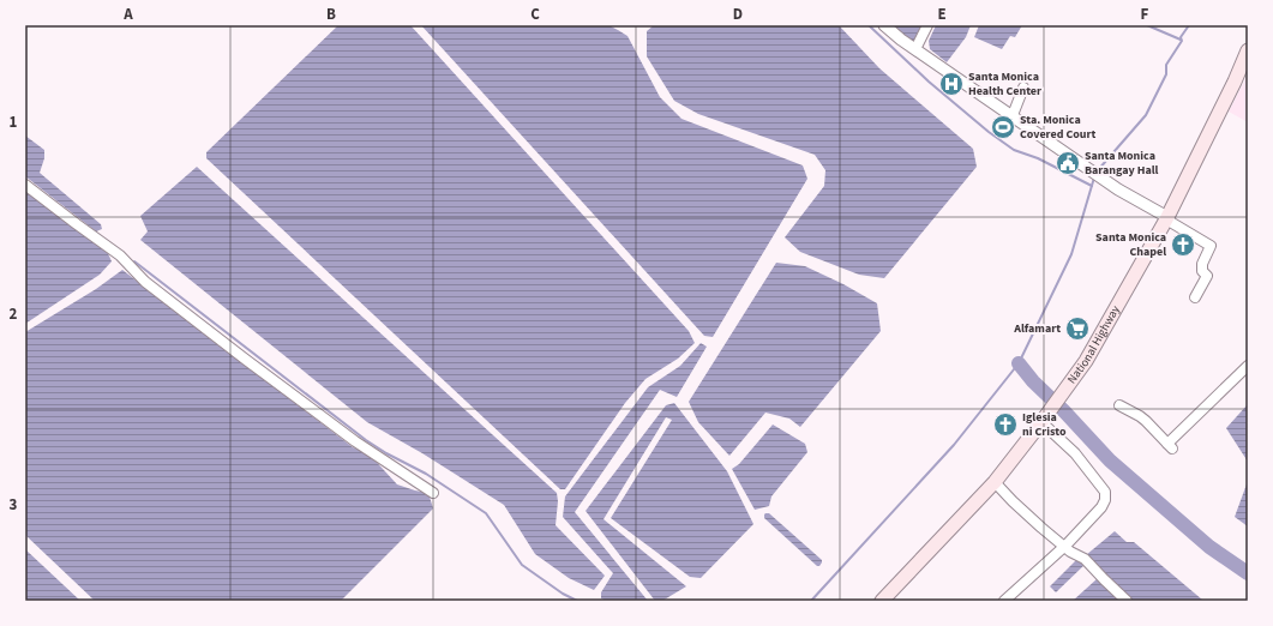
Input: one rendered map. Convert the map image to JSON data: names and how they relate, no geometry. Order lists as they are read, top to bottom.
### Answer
{
  "streets": {
    "main road": ["National Highway"]
  },
  "places": {
    "hospital": ["Santa Monica Health Center"],
    "sports": ["Sta. Monica Covered Court"],
    "public building": ["Santa Monica Barangay Hall"],
    "church": ["Santa Monica Chapel", "Iglesia ni Cristo"],
    "supermarket": ["Alfamart"]
  },
  "grid": {
    "columns": [
      "A",
      "B",
      "C",
      "D",
      "E",
      "F"
    ],
    "rows": ["1", "2", "3"]
  }
}
